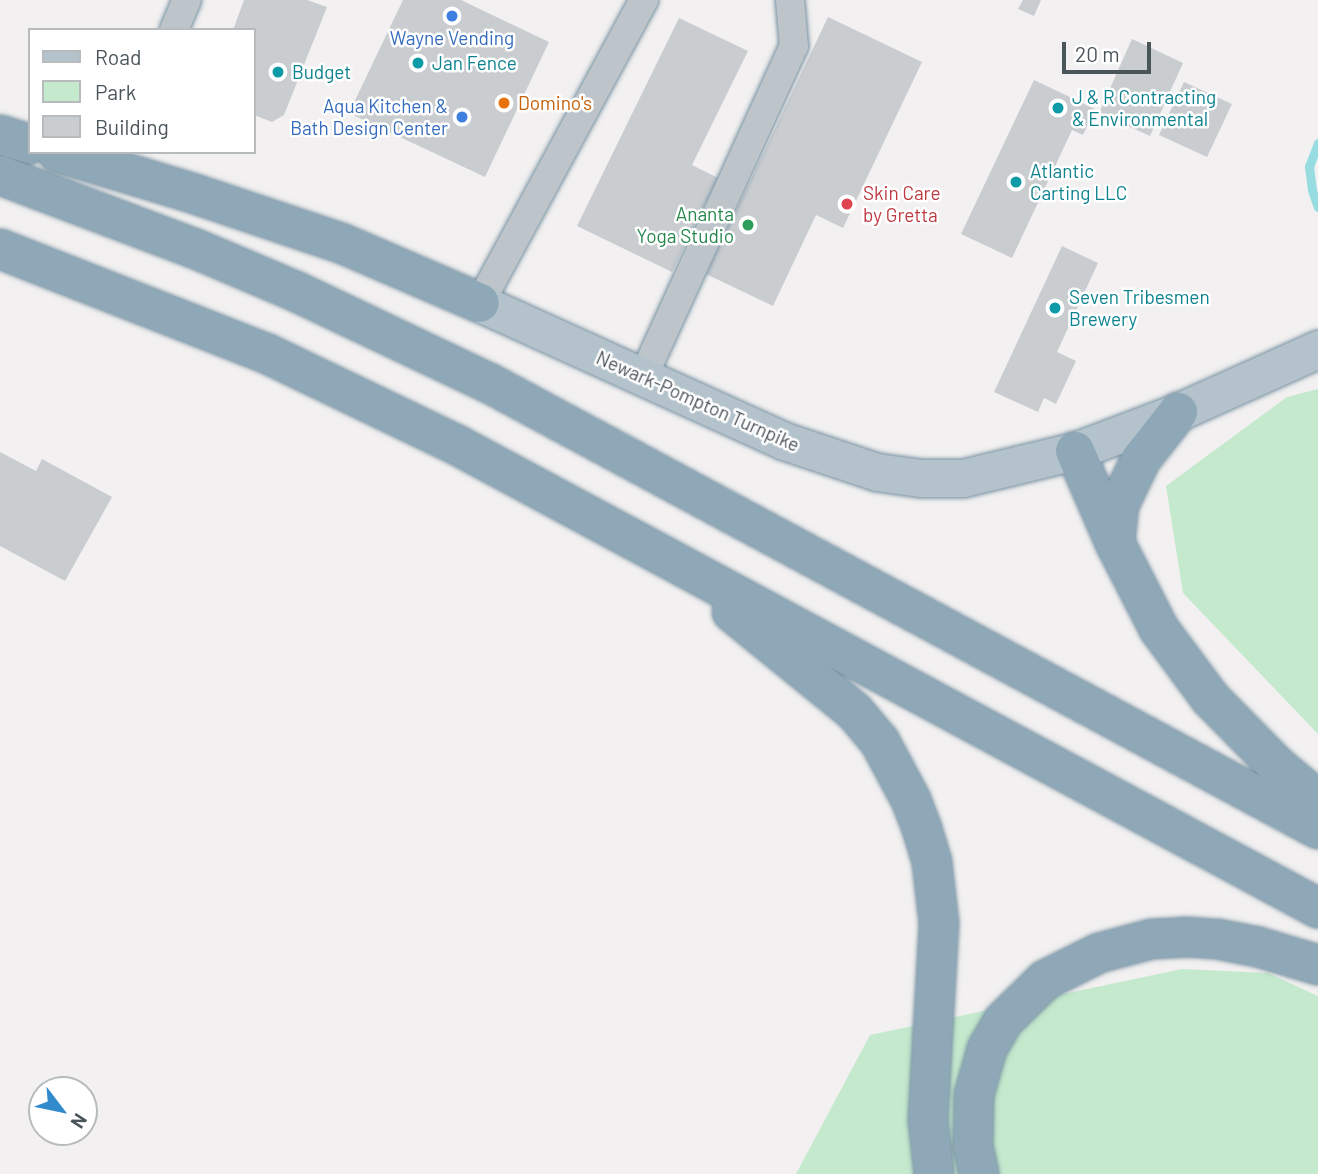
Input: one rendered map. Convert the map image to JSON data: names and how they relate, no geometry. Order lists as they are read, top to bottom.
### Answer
{
  "streets": {
    "main road": ["Newark-Pompton Turnpike"]
  },
  "places": [
    "Wayne Vending",
    "Jan Fence",
    "Budget",
    "Domino's",
    "J & R Contracting & Environmental",
    "Aqua Kitchen & Bath Design Center",
    "Atlantic Carting LLC",
    "Skin Care by Gretta",
    "Ananta Yoga Studio",
    "Seven Tribesmen Brewery"
  ],
  "legend": ["Road", "Park", "Building"],
  "scale_bar": "20 m",
  "north": "bottom right"
}
